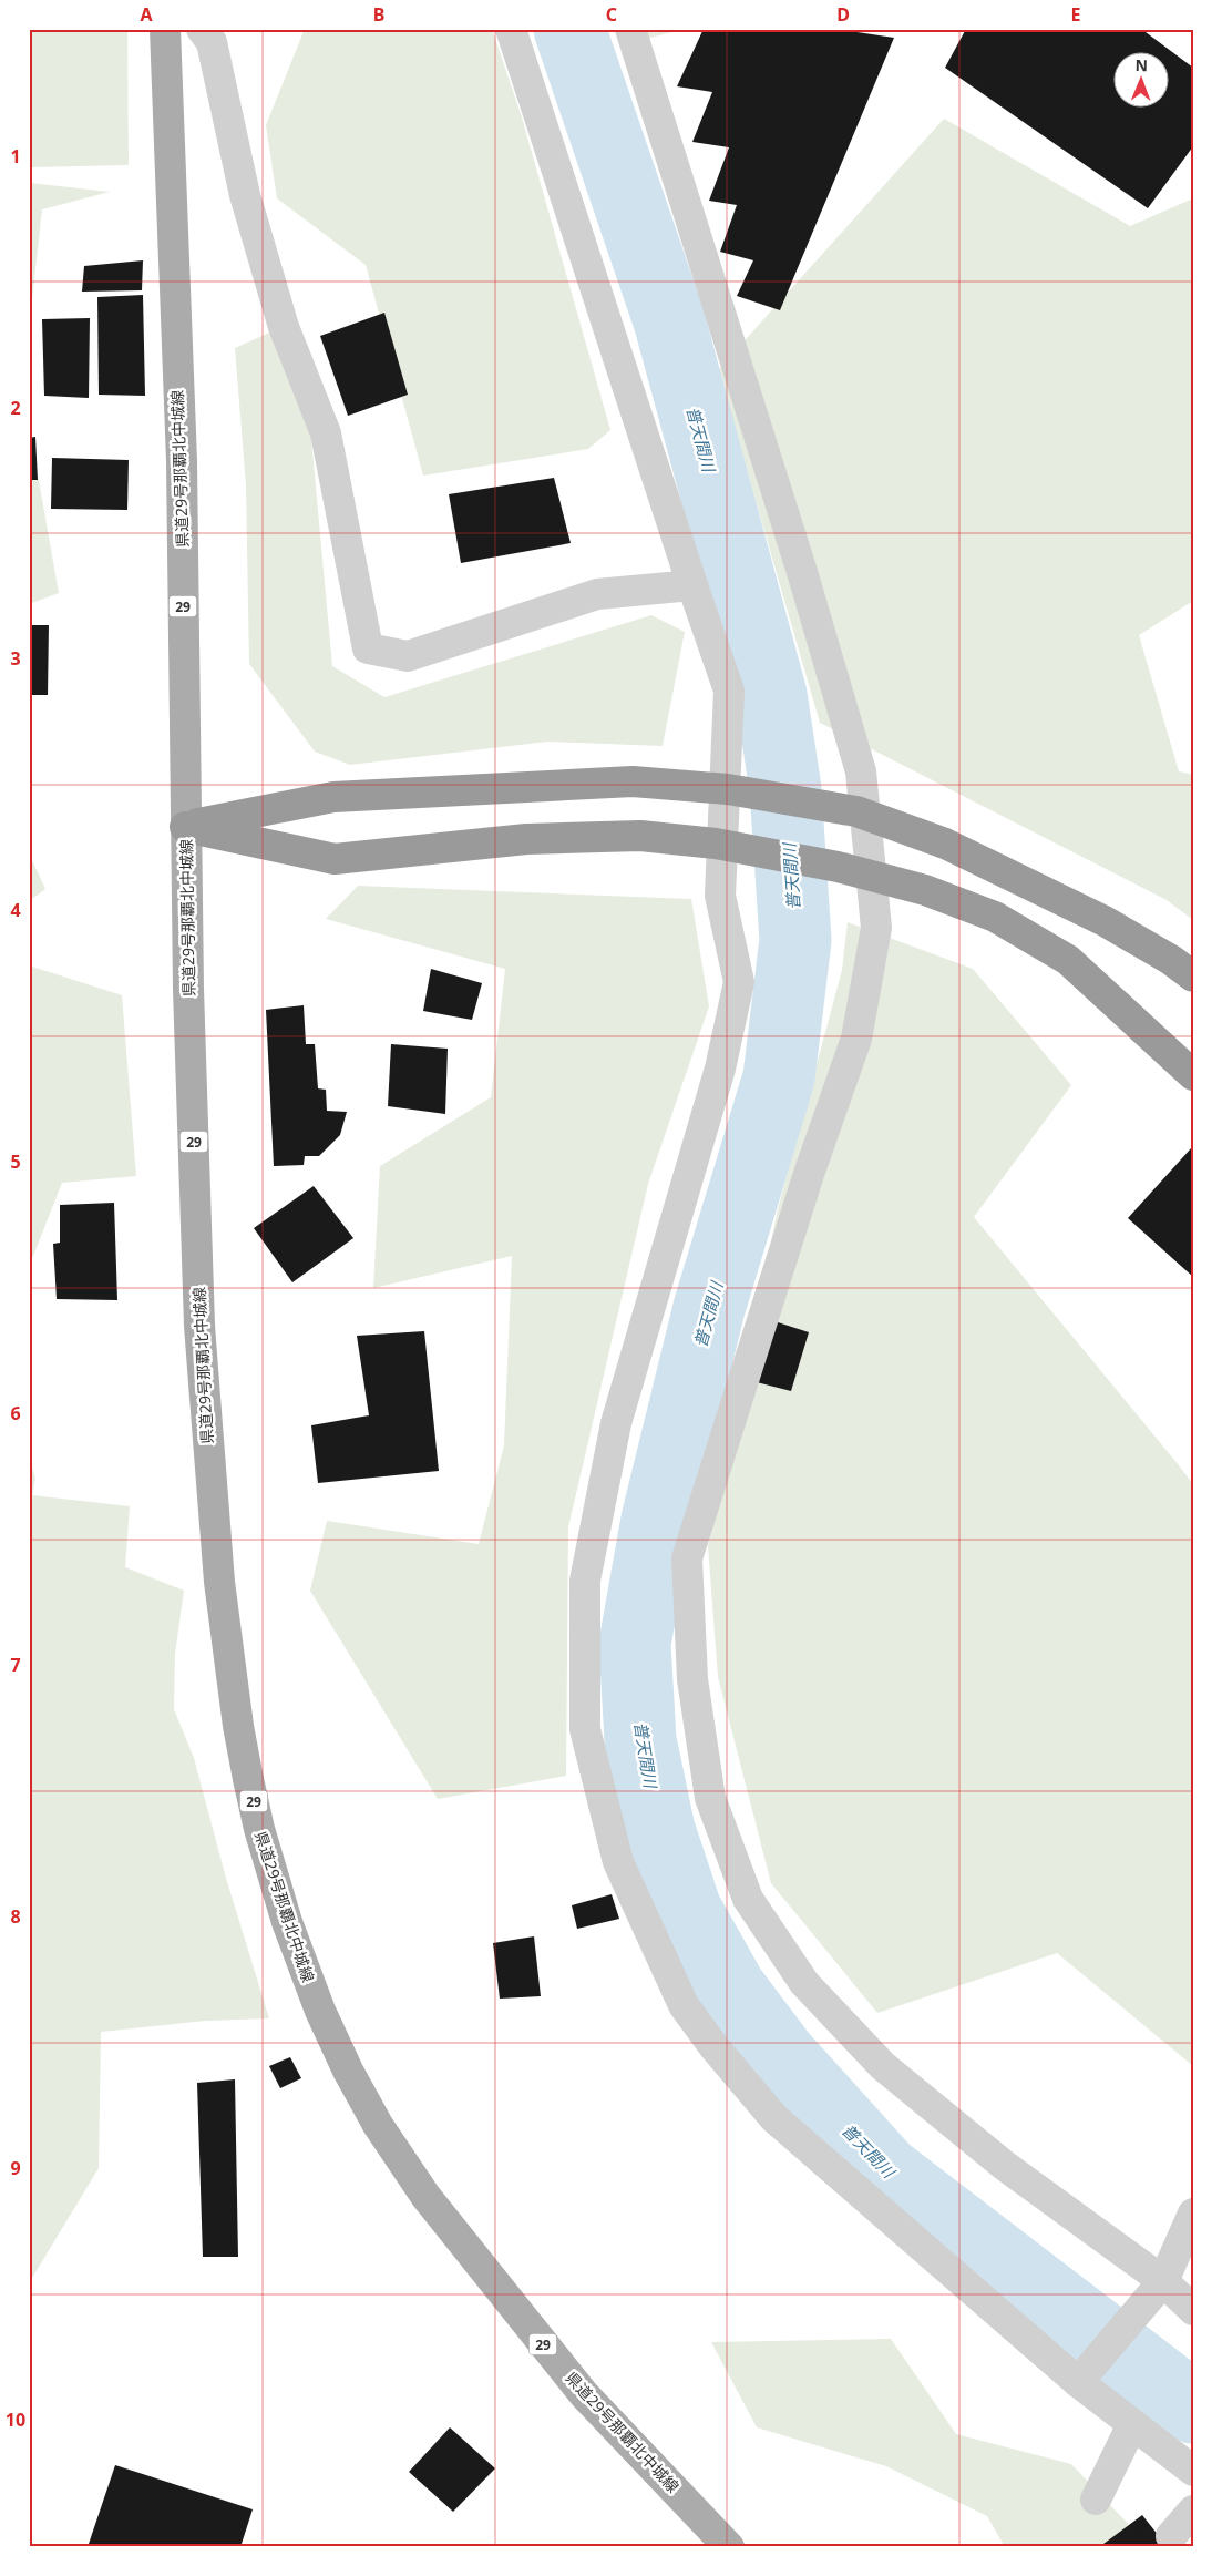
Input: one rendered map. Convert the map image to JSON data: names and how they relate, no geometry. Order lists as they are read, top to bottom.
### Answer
{
  "streets": {
    "main road": ["県道29号那覇北中城線", "29"]
  },
  "water": ["普天間川"],
  "north": "top",
  "grid": {
    "columns": [
      "A",
      "B",
      "C",
      "D",
      "E"
    ],
    "rows": [
      "1",
      "2",
      "3",
      "4",
      "5",
      "6",
      "7",
      "8",
      "9",
      "10"
    ]
  }
}
